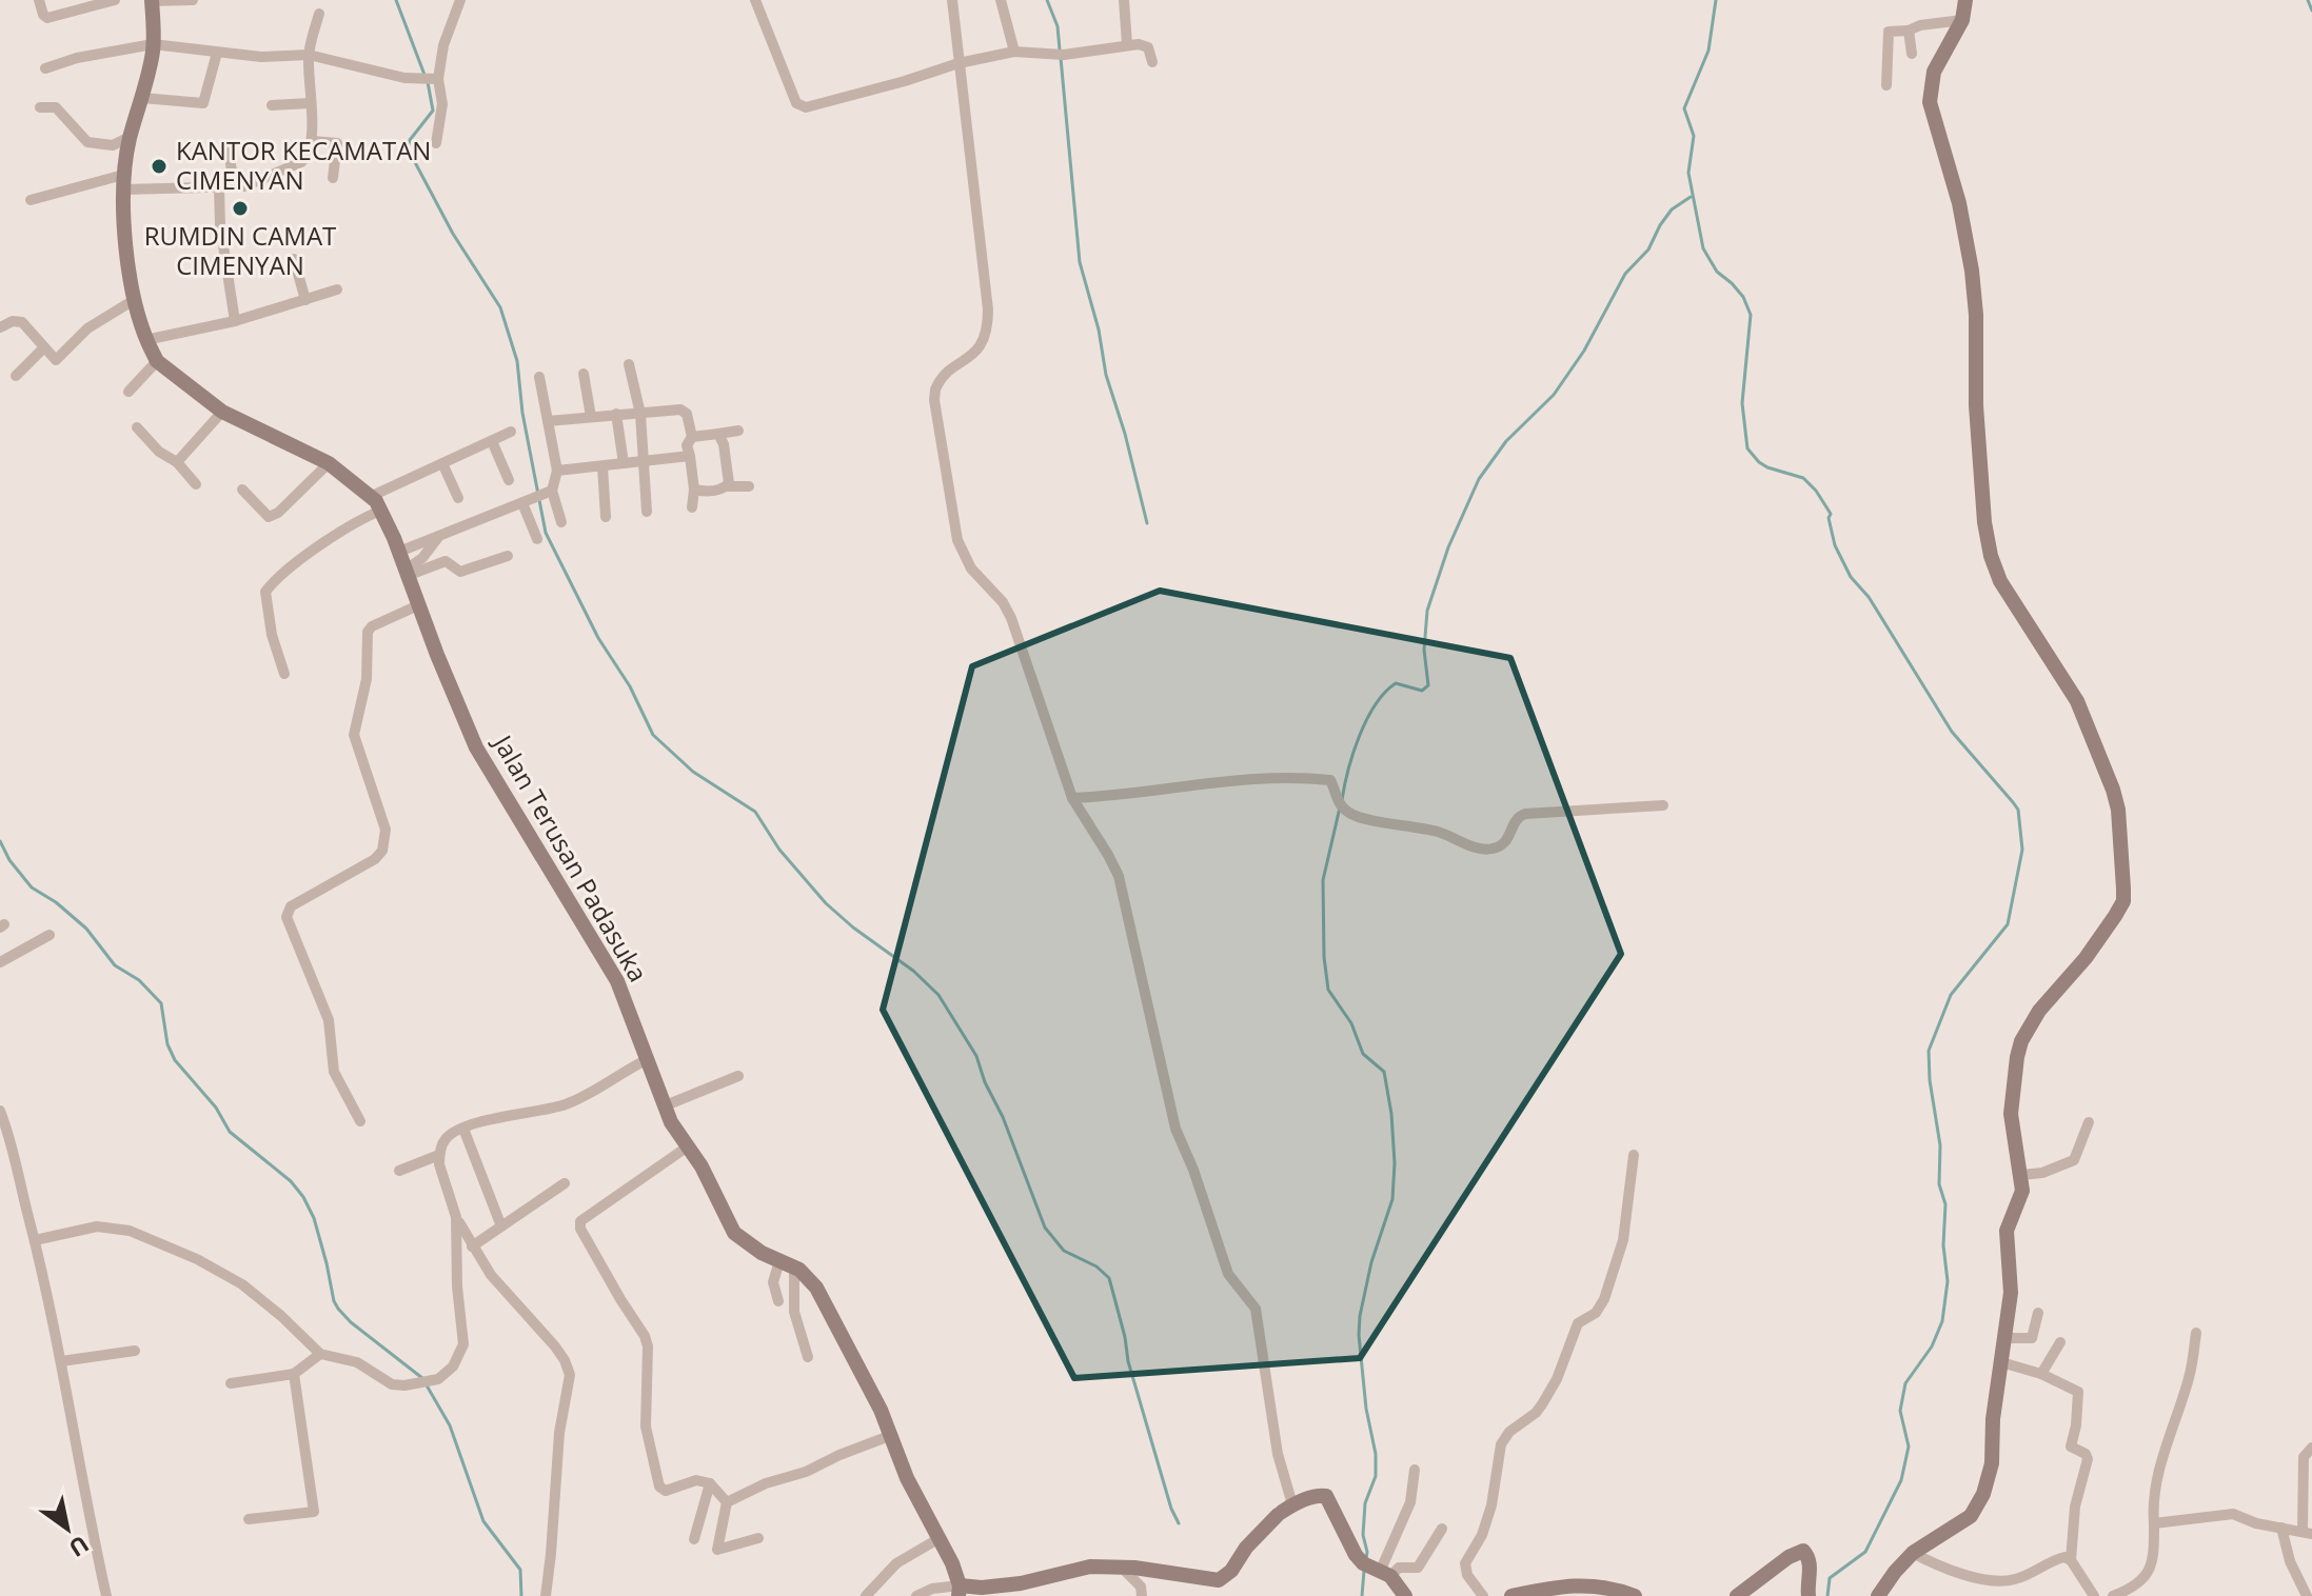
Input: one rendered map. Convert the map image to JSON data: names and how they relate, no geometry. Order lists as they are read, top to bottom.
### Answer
{
  "streets": {
    "street": ["Jalan Terusan Padasuka"]
  },
  "places": ["KANTOR KECAMATAN CIMENYAN", "RUMDIN CAMAT CIMENYAN"],
  "north": "bottom right"
}
